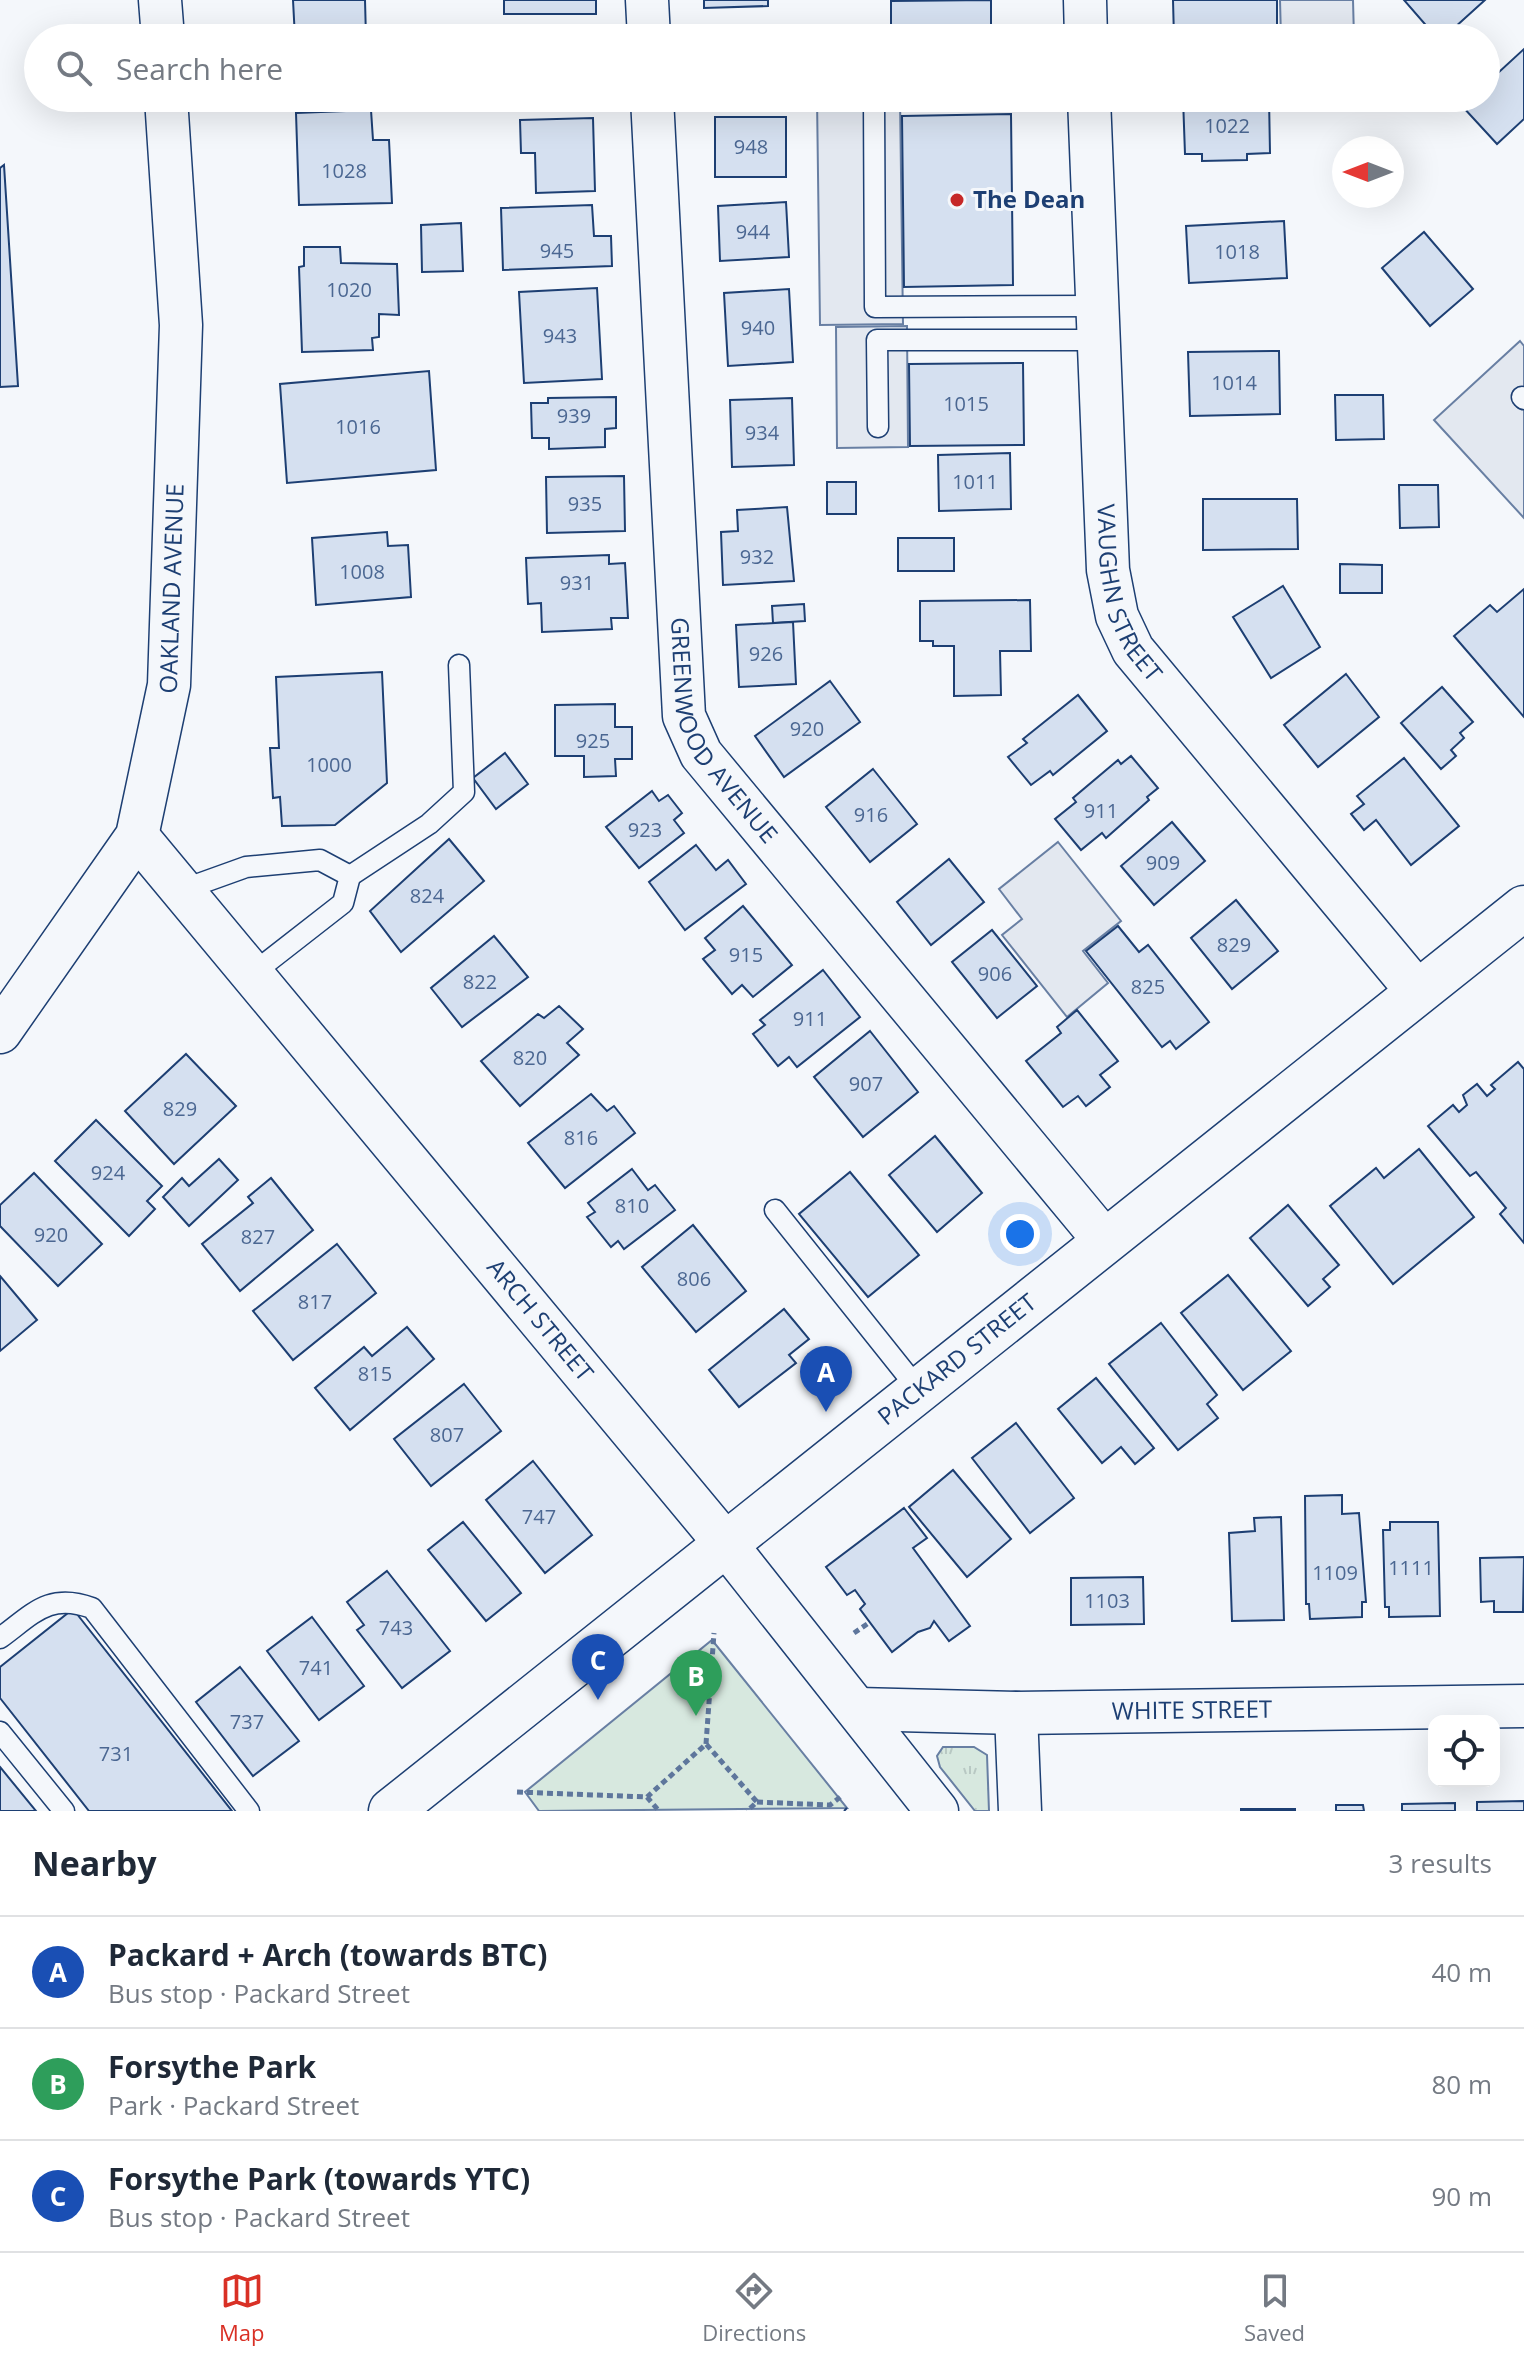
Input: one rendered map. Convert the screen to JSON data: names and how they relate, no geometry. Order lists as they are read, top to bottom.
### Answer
{
  "streets": {
    "main road": ["PACKARD STREET"],
    "street": [
      "OAKLAND AVENUE",
      "VAUGHN STREET",
      "GREENWOOD AVENUE",
      "ARCH STREET",
      "WHITE STREET"
    ]
  },
  "crossings": [
    ["OAKLAND AVENUE", "ARCH STREET"],
    ["VAUGHN STREET", "PACKARD STREET"],
    ["GREENWOOD AVENUE", "PACKARD STREET"],
    ["ARCH STREET", "PACKARD STREET"],
    ["ARCH STREET", "WHITE STREET"]
  ],
  "places": ["The Dean"],
  "house_numbers": [
    "1022",
    "948",
    "1028",
    "944",
    "945",
    "1018",
    "1020",
    "940",
    "943",
    "1014",
    "1015",
    "939",
    "1016",
    "934",
    "1011",
    "935",
    "932",
    "1008",
    "931",
    "926",
    "920",
    "925",
    "1000",
    "911",
    "916",
    "923",
    "909",
    "824",
    "829",
    "915",
    "906",
    "822",
    "825",
    "911",
    "820",
    "907",
    "829",
    "816",
    "924",
    "810",
    "920",
    "827",
    "806",
    "817",
    "815",
    "807",
    "747",
    "1111",
    "1109",
    "1103",
    "743",
    "741",
    "737",
    "731"
  ],
  "north": "left",
  "page": {
    "search": "Search here",
    "pins": ["A", "C", "B"],
    "heading": ["Nearby", "3 results"],
    "list": [
      {
        "mark": "A",
        "name": "Packard + Arch (towards BTC)",
        "note": "Bus stop · Packard Street",
        "value": "40 m"
      },
      {
        "mark": "B",
        "name": "Forsythe Park",
        "note": "Park · Packard Street",
        "value": "80 m"
      },
      {
        "mark": "C",
        "name": "Forsythe Park (towards YTC)",
        "note": "Bus stop · Packard Street",
        "value": "90 m"
      }
    ],
    "nav": ["Map", "Directions", "Saved"]
  }
}
